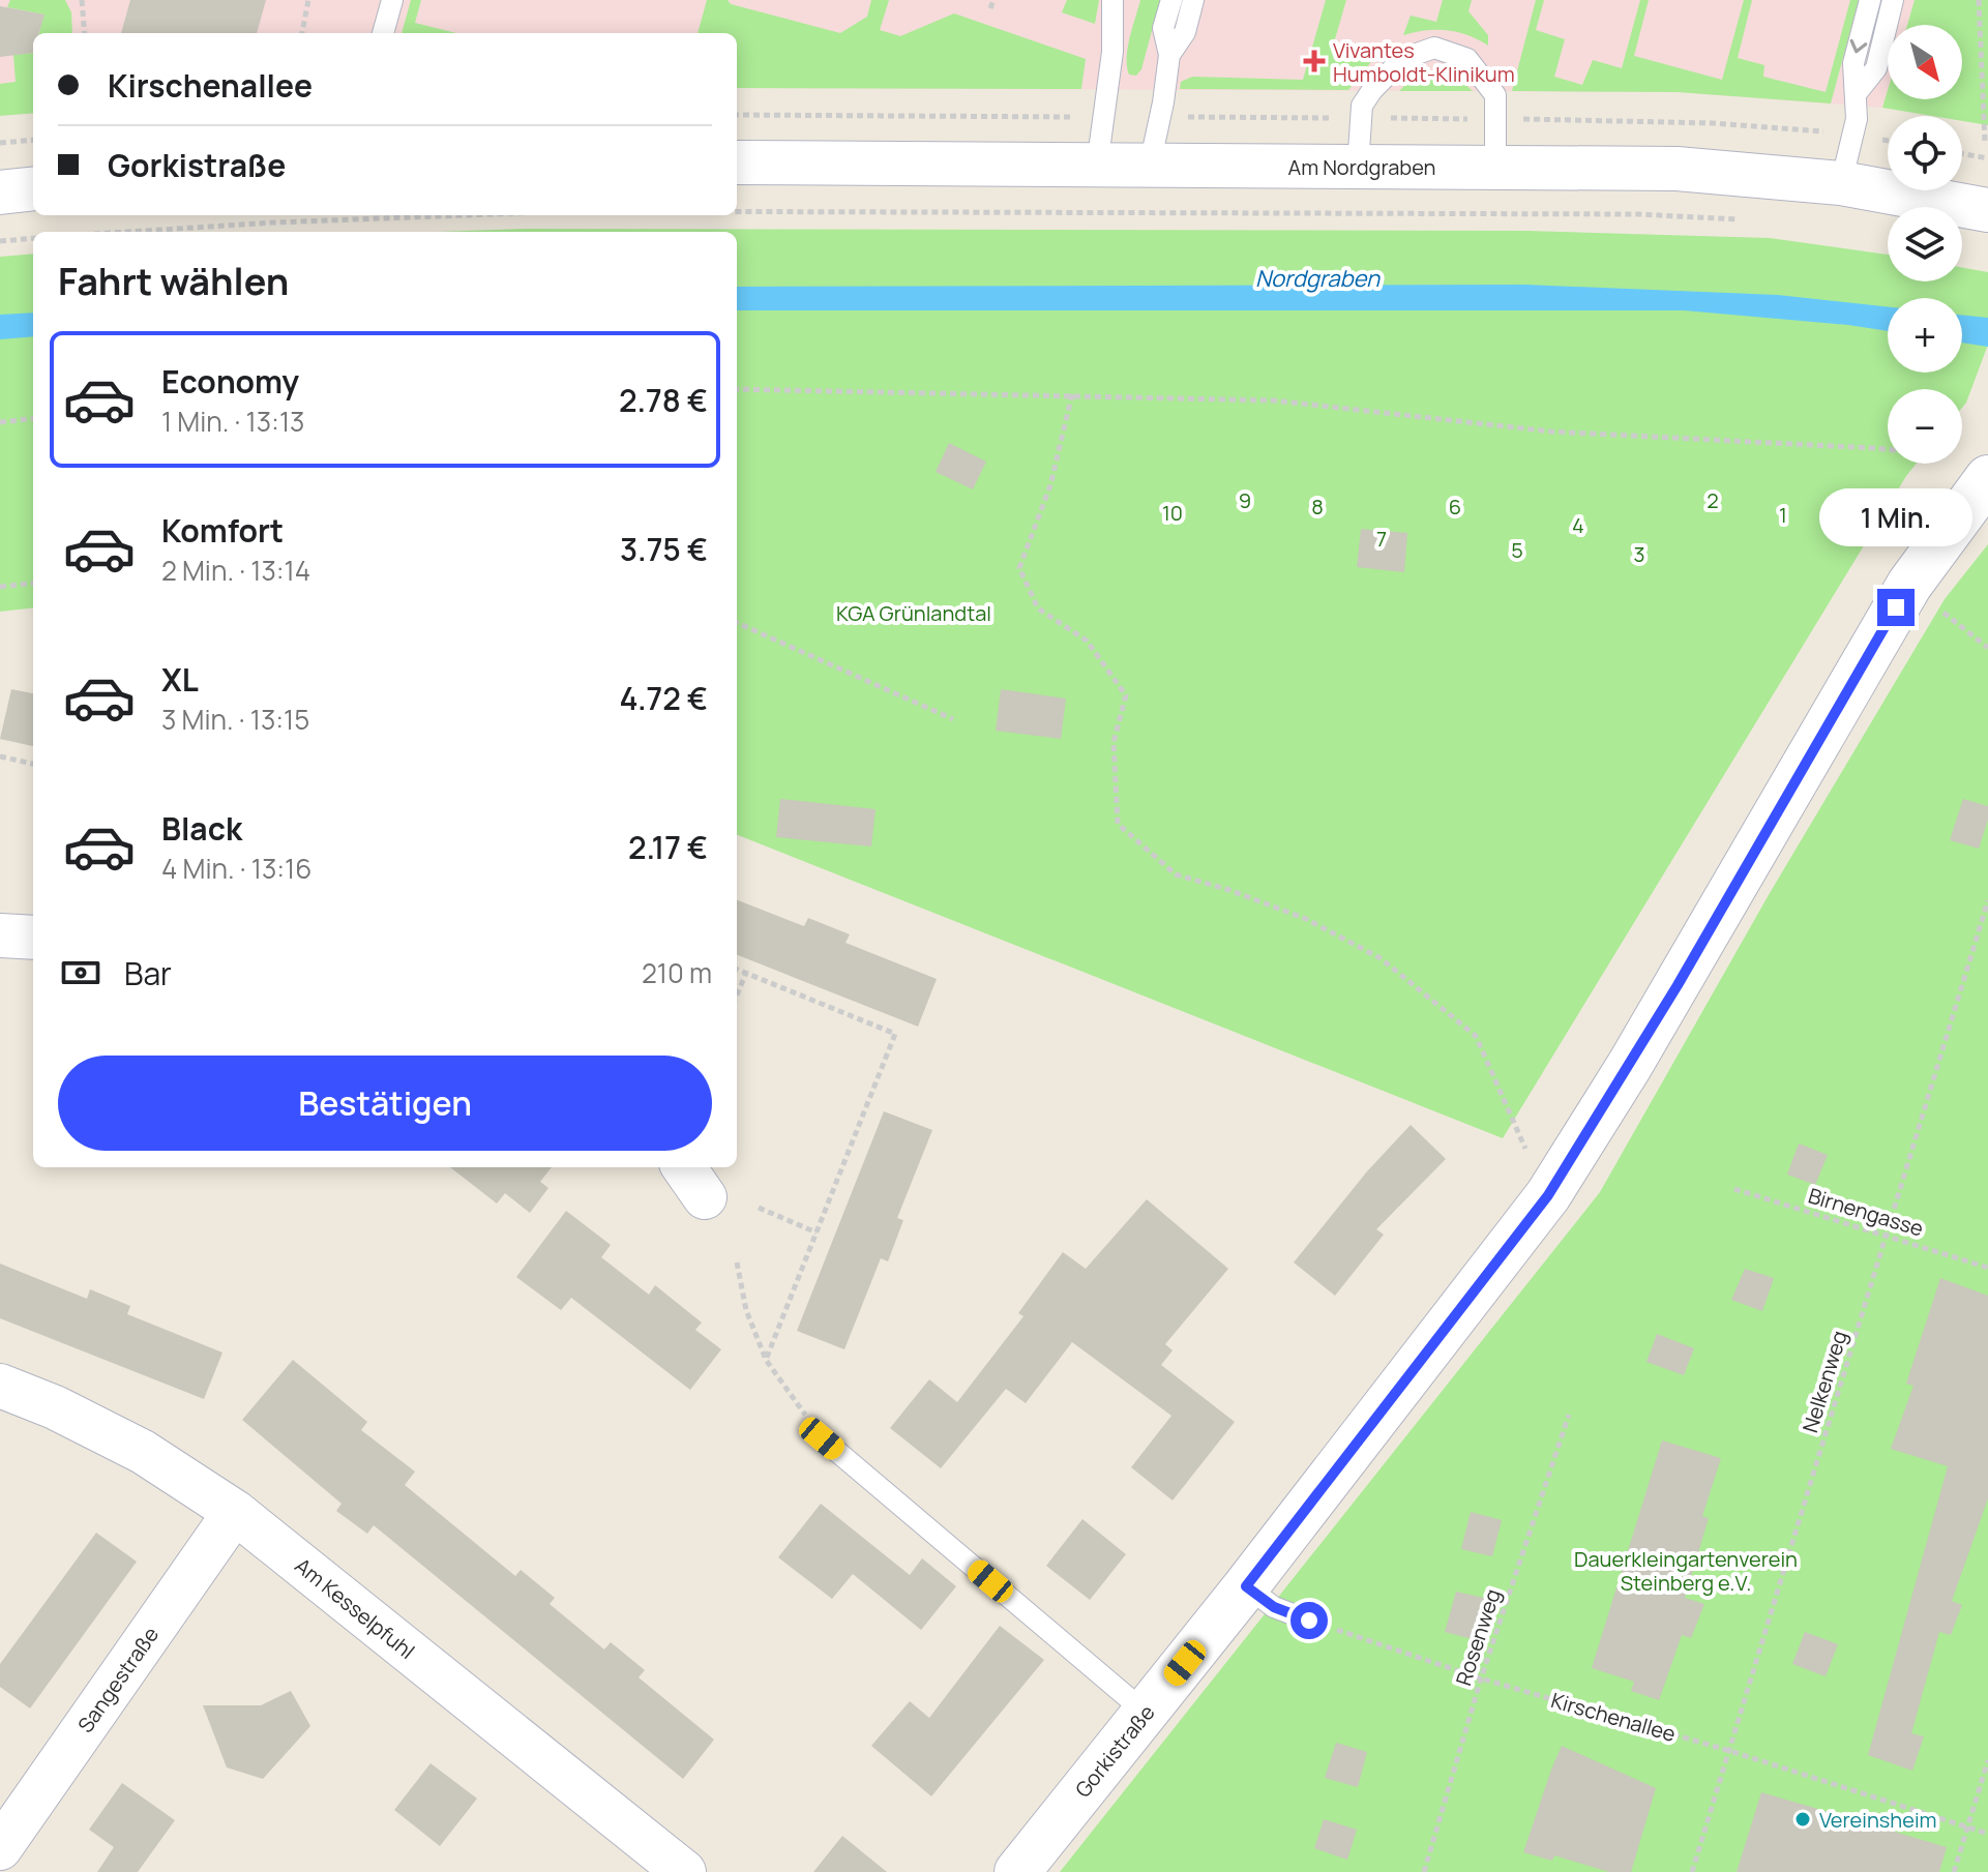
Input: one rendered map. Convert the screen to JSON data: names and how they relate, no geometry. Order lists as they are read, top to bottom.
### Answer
{
  "streets": {
    "main road": ["Gorkistraße"],
    "street": ["Am Nordgraben", "Am Kesselpfuhl", "Sangestraße"],
    "path": [
      "Birnengasse",
      "Nelkenweg",
      "Rosenweg",
      "Kirschenallee"
    ]
  },
  "crossings": [
    ["Birnengasse", "Nelkenweg"],
    ["Nelkenweg", "Kirschenallee"],
    ["Am Kesselpfuhl", "Sangestraße"],
    ["Rosenweg", "Kirschenallee"]
  ],
  "water": ["Nordgraben"],
  "parks": [
    "9",
    "2",
    "8",
    "6",
    "10",
    "1",
    "4",
    "7",
    "5",
    "3",
    "KGA Grünlandtal",
    "Dauerkleingartenverein Steinberg e.V."
  ],
  "places": {
    "health": ["Vivantes Humboldt-Klinikum"],
    "other": ["Vereinsheim"]
  },
  "north": "bottom right",
  "page": {
    "map_buttons": ["+", "−"],
    "banner": ["Kirschenallee", "Gorkistraße"],
    "heading": "Fahrt wählen",
    "list": [
      {
        "name": "Economy",
        "note": "1 Min. · 13:13",
        "value": "2.78 €"
      },
      {
        "name": "Komfort",
        "note": "2 Min. · 13:14",
        "value": "3.75 €"
      },
      {
        "name": "XL",
        "note": "3 Min. · 13:15",
        "value": "4.72 €"
      },
      {
        "name": "Black",
        "note": "4 Min. · 13:16",
        "value": "2.17 €"
      }
    ],
    "bubble": "1 Min.",
    "pay": ["Bar", "210 m"],
    "buttons": "Bestätigen"
  }
}
